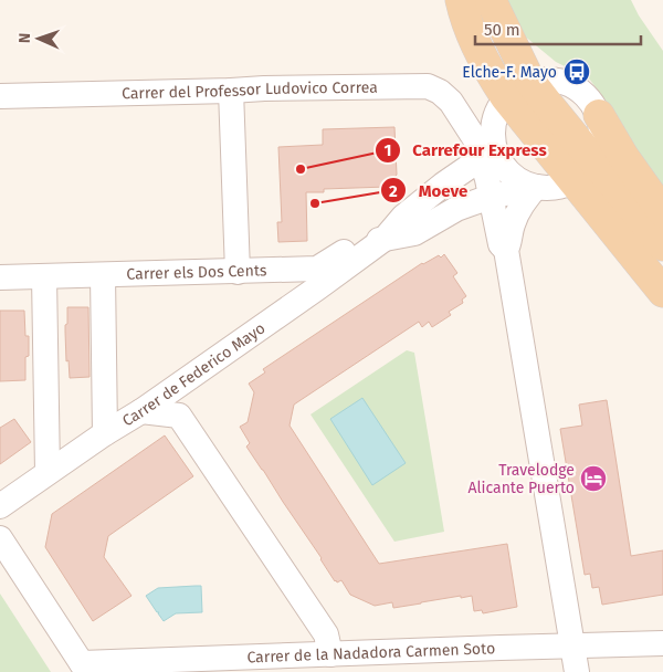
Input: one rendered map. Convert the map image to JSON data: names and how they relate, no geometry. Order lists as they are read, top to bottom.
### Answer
{
  "streets": {
    "street": [
      "Carrer del Professor Ludovico Correa",
      "Carrer els Dos Cents",
      "Carrer de Federico Mayo",
      "Carrer de la Nadadora Carmen Soto"
    ]
  },
  "crossings": [
    ["Carrer del Professor Ludovico Correa", "Carrer de Federico Mayo"],
    ["Carrer els Dos Cents", "Carrer de Federico Mayo"]
  ],
  "places": {
    "bus stop": ["Elche-F. Mayo"],
    "other": ["Carrefour Express", "Moeve"],
    "hotel": ["Travelodge Alicante Puerto"]
  },
  "scale_bar": "50 m",
  "north": "left"
}
